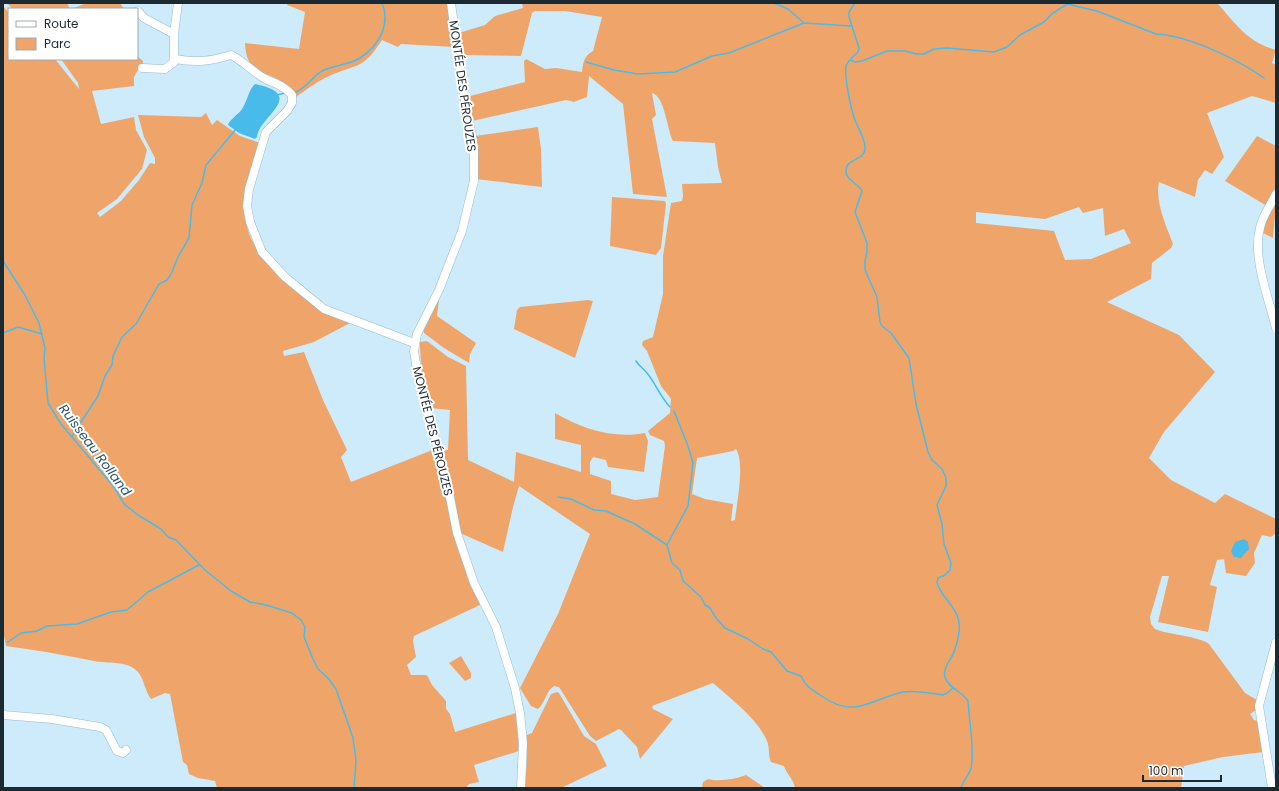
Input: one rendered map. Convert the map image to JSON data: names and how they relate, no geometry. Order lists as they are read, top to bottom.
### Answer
{
  "streets": {
    "street": ["MONTÉE DES PÉROUZES"]
  },
  "water": ["Ruisseau Rolland"],
  "legend": ["Route", "Parc"],
  "scale_bar": "100 m"
}
